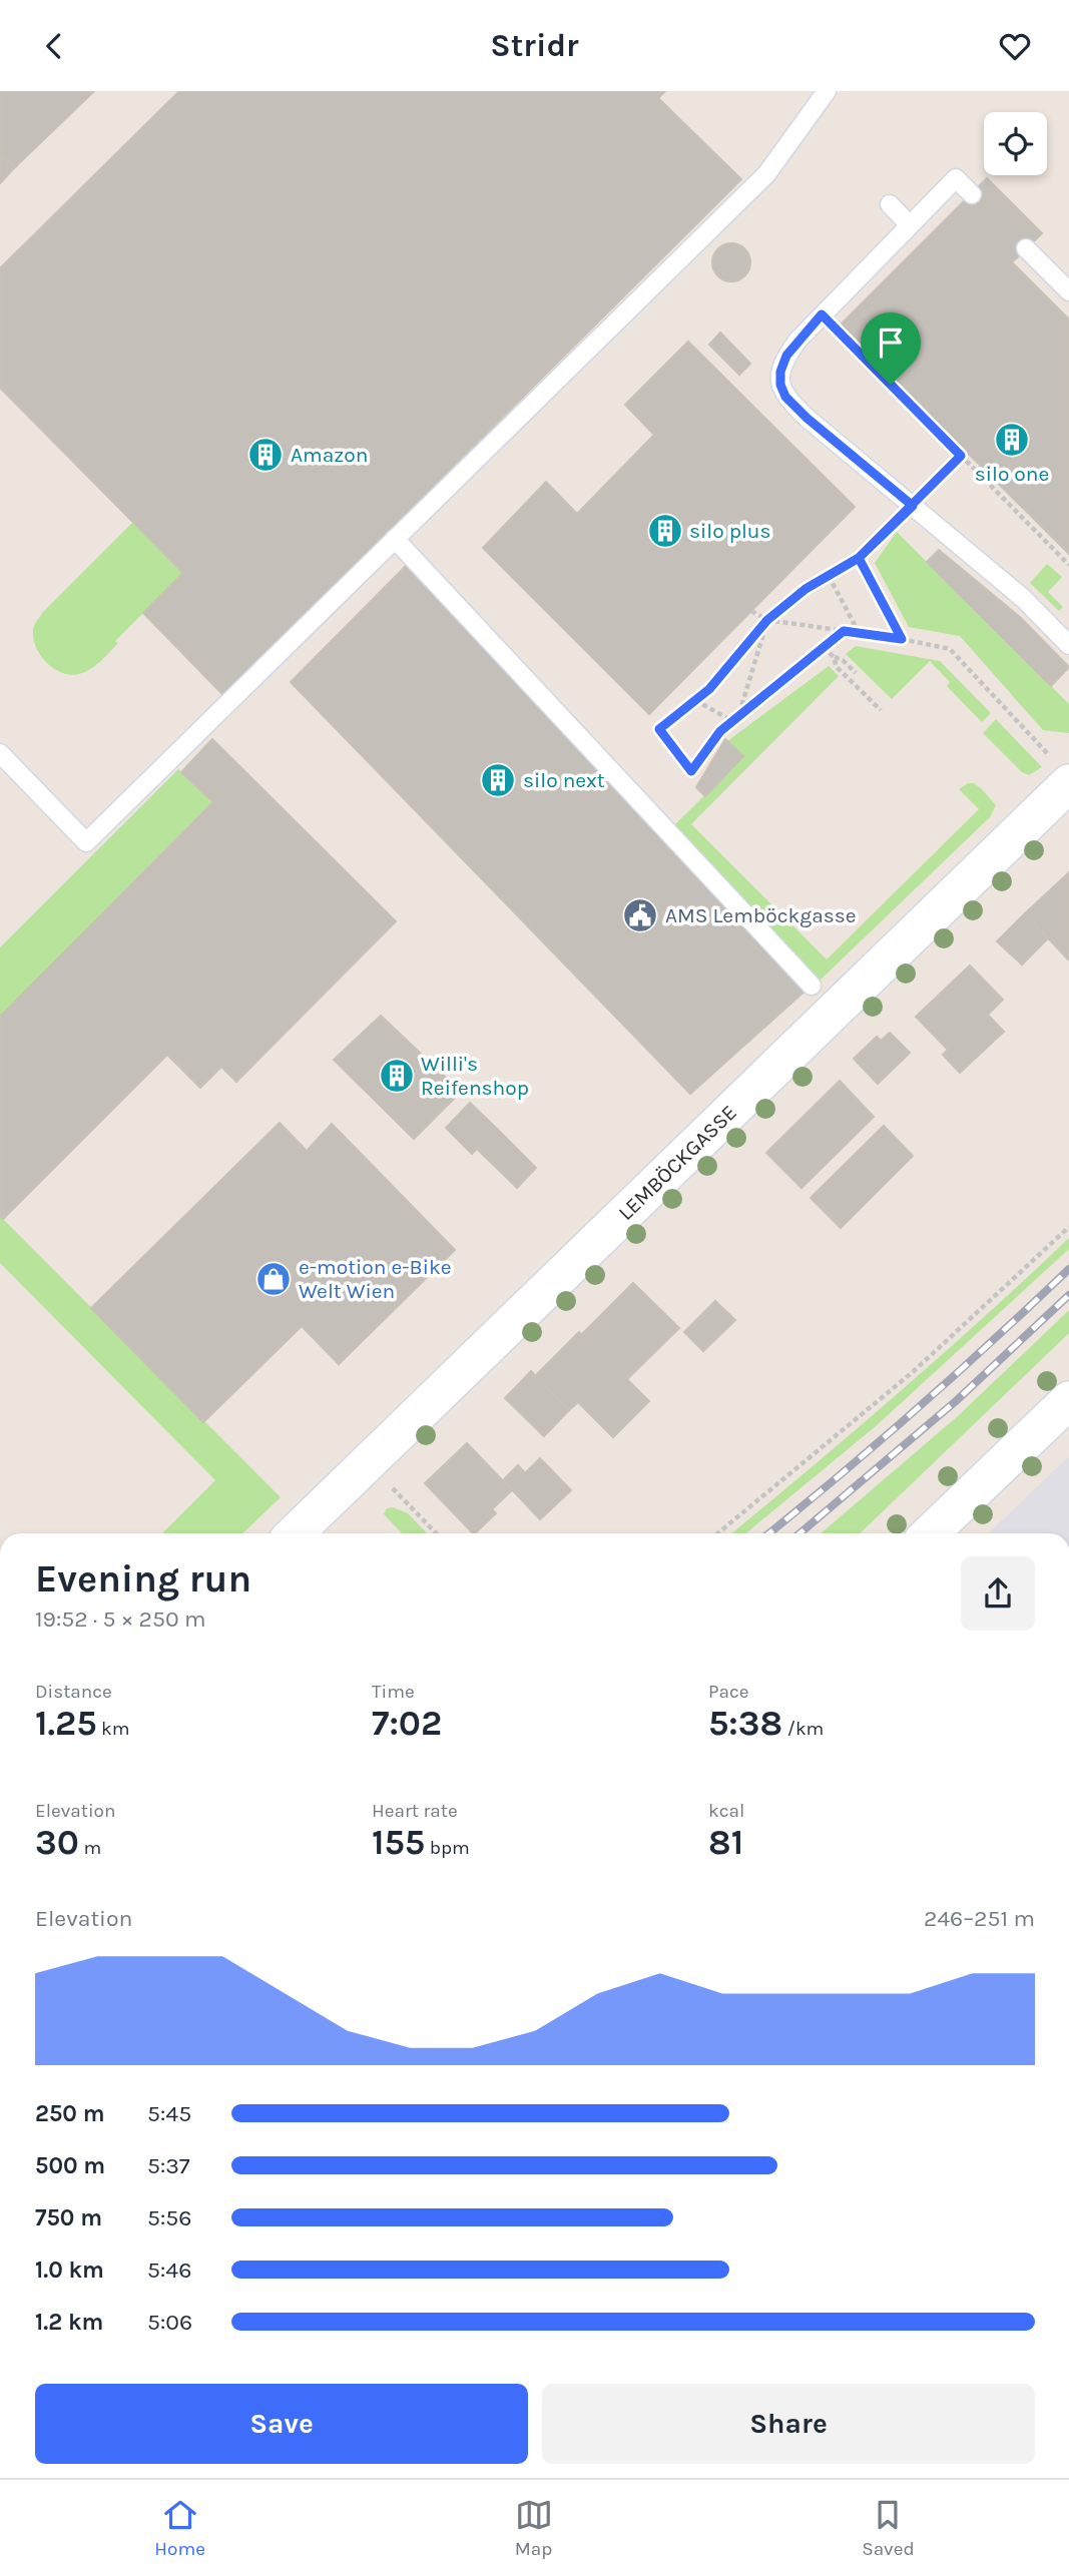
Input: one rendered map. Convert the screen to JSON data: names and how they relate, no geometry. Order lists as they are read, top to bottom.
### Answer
{
  "streets": {
    "street": ["LEMBÖCKGASSE"]
  },
  "places": {
    "building": [
      "silo one",
      "Amazon",
      "silo plus",
      "silo next",
      "Willi's Reifenshop"
    ],
    "public building": ["AMS Lemböckgasse"],
    "shop": ["e-motion e-Bike Welt Wien"]
  },
  "page": {
    "header": "Stridr",
    "heading": ["Evening run", "19:52 · 5 × 250 m"],
    "stats": [
      ["Distance", "1.25 km"],
      ["Time", "7:02"],
      ["Pace", "5:38 /km"],
      ["Elevation", "30 m"],
      ["Heart rate", "155 bpm"],
      ["kcal", "81"]
    ],
    "chart": ["Elevation", "246–251 m"],
    "list": [
      {
        "name": "250 m",
        "note": "5:45"
      },
      {
        "name": "500 m",
        "note": "5:37"
      },
      {
        "name": "750 m",
        "note": "5:56"
      },
      {
        "name": "1.0 km",
        "note": "5:46"
      },
      {
        "name": "1.2 km",
        "note": "5:06"
      }
    ],
    "buttons": ["Save", "Share"],
    "tabs": ["Home", "Map", "Saved"]
  }
}
